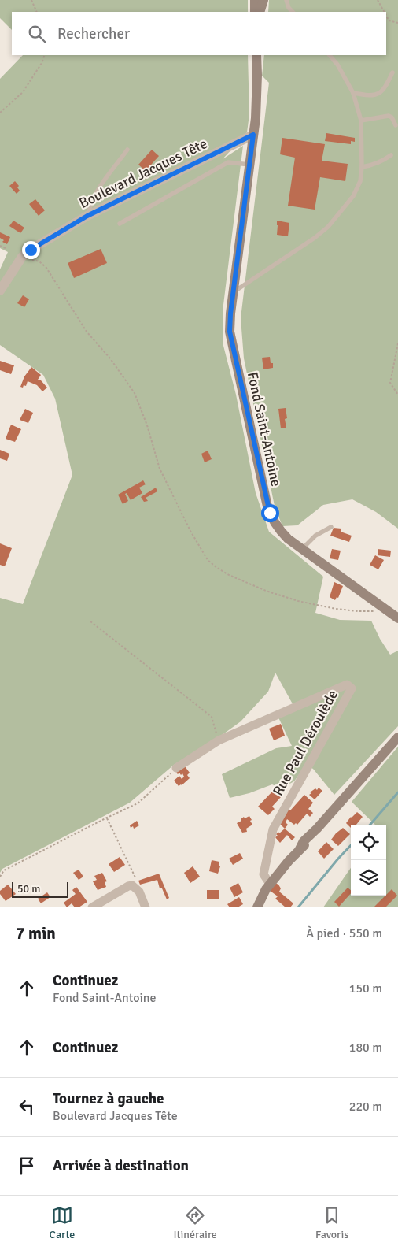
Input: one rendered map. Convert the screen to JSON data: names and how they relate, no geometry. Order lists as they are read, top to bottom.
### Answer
{
  "streets": {
    "main road": ["Fond Saint-Antoine"],
    "street": ["Boulevard Jacques Tête", "Rue Paul Déroulède"]
  },
  "crossings": [
    ["Boulevard Jacques Tête", "Fond Saint-Antoine"]
  ],
  "scale_bar": "50 m",
  "page": {
    "search": "Rechercher",
    "scale": "50 m",
    "heading": ["7 min", "À pied · 550 m"],
    "list": [
      ["Continuez", "Fond Saint-Antoine", "150 m"],
      ["Continuez", "180 m"],
      ["Tournez à gauche", "Boulevard Jacques Tête", "220 m"],
      "Arrivée à destination"
    ],
    "nav": ["Carte", "Itinéraire", "Favoris"]
  }
}
